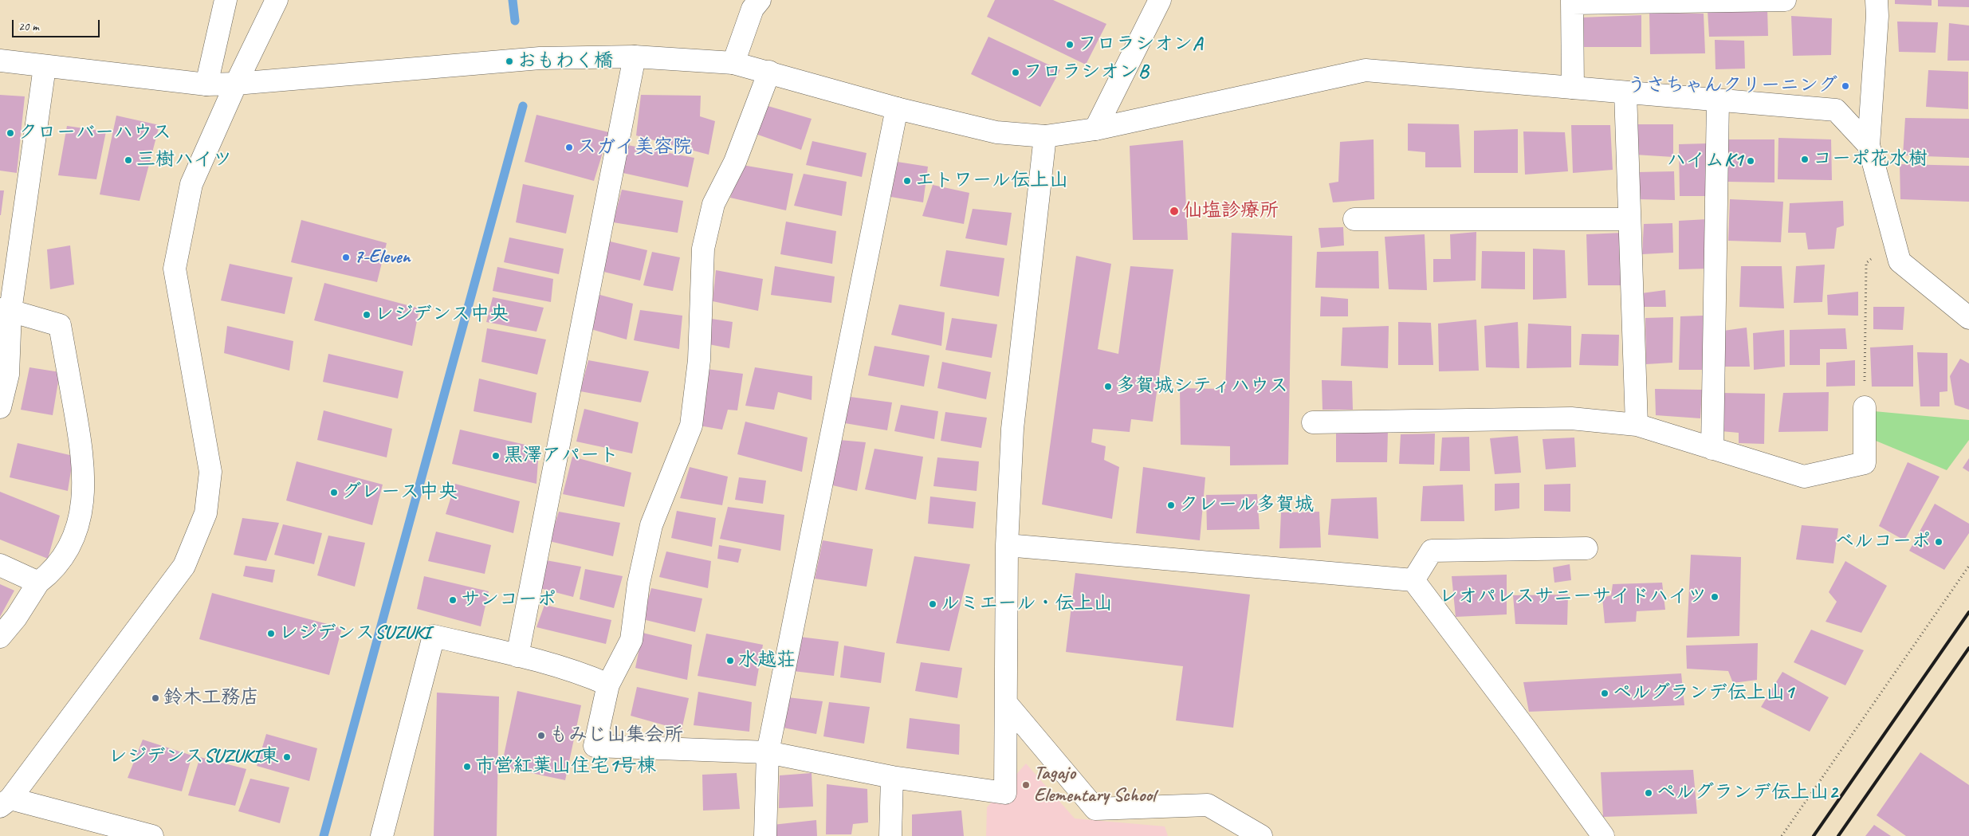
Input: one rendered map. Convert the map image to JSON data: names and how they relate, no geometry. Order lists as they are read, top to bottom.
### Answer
{
  "places": [
    "フロラシオンA",
    "おもわく橋",
    "フロラシオンB",
    "うさちゃんクリーニング",
    "クローバーハウス",
    "スガイ美容院",
    "コーポ花水樹",
    "三樹ハイツ",
    "ハイムK1",
    "エトワール伝上山",
    "仙塩診療所",
    "7-Eleven",
    "レジデンス中央",
    "多賀城シティハウス",
    "黒澤アパート",
    "グレース中央",
    "クレール多賀城",
    "ベルコーポ",
    "レオパレスサニーサイドハイツ",
    "サンコーポ",
    "ルミエール・伝上山",
    "レジデンスSUZUKI",
    "水越荘",
    "ペルグランデ伝上山1",
    "鈴木工務店",
    "もみじ山集会所",
    "レジデンスSUZUKI東",
    "市営紅葉山住宅1号棟",
    "Tagajo Elementary School",
    "ペルグランデ伝上山2"
  ],
  "scale_bar": "20 m"
}
